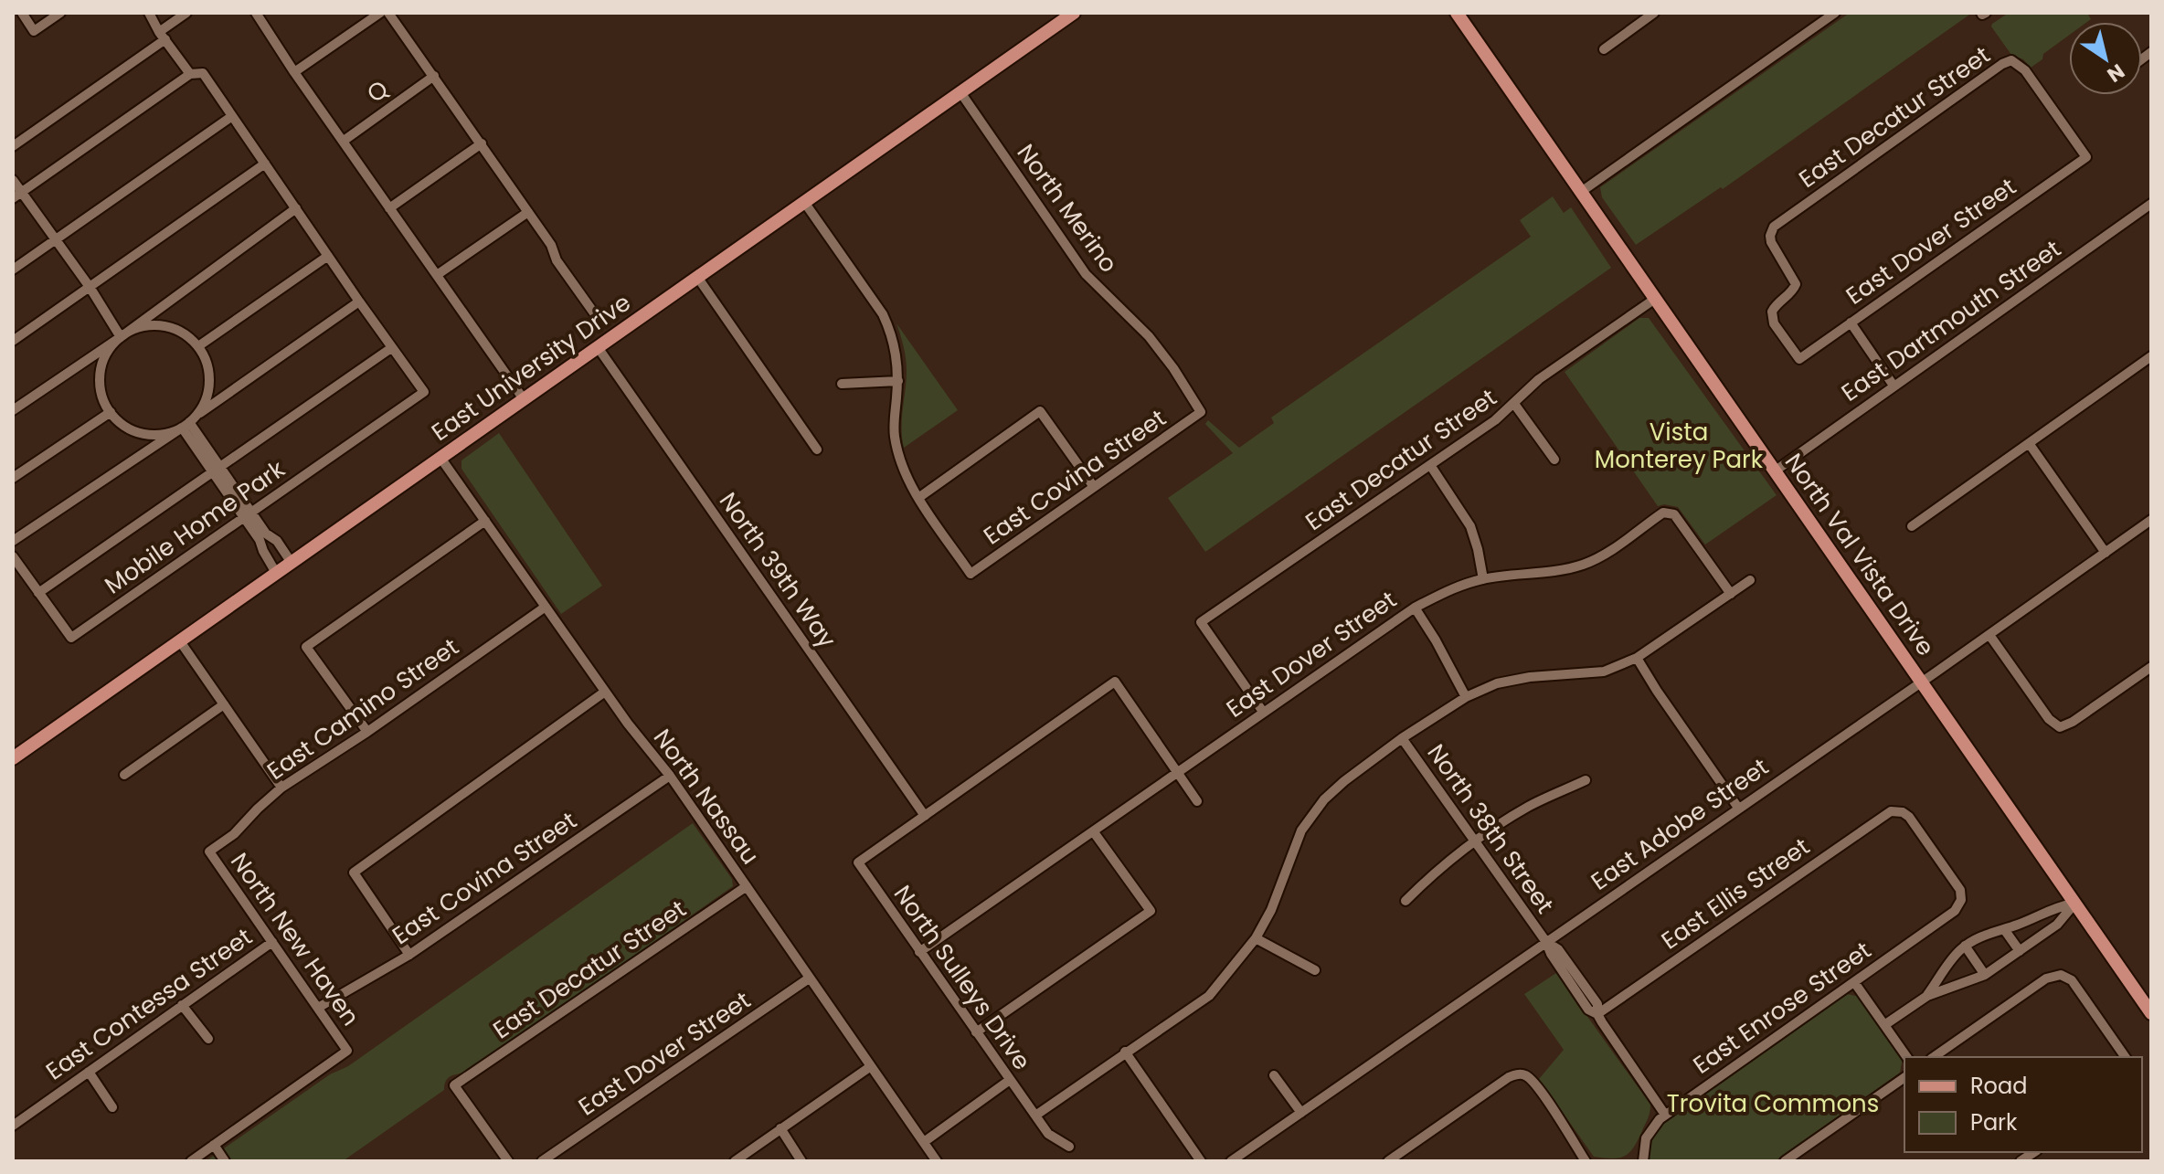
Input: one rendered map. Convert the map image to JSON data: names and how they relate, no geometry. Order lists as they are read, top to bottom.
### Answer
{
  "streets": {
    "main road": ["East University Drive", "North Val Vista Drive"],
    "street": [
      "Q",
      "East Decatur Street",
      "North Merino",
      "East Dover Street",
      "East Dartmouth Street",
      "East Covina Street",
      "Mobile Home Park",
      "North 39th Way",
      "East Camino Street",
      "North Nassau",
      "East Adobe Street",
      "North 38th Street",
      "East Ellis Street",
      "North New Haven",
      "North Sulleys Drive",
      "East Contessa Street",
      "East Enrose Street"
    ]
  },
  "crossings": [
    ["East Decatur Street", "East Dover Street"],
    ["East Decatur Street", "North Val Vista Drive"],
    ["East Decatur Street", "North Nassau"],
    ["North Merino", "East University Drive"],
    ["North Merino", "East Covina Street"],
    ["East Dover Street", "North Nassau"],
    ["East Dover Street", "North Sulleys Drive"],
    ["East Dartmouth Street", "North Val Vista Drive"],
    ["East University Drive", "North 39th Way"],
    ["East University Drive", "North Nassau"],
    ["East Covina Street", "North Nassau"],
    ["East Covina Street", "North New Haven"],
    ["North Val Vista Drive", "East Adobe Street"],
    ["North 39th Way", "North Sulleys Drive"],
    ["East Camino Street", "North Nassau"],
    ["East Camino Street", "North New Haven"],
    ["East Adobe Street", "North 38th Street"],
    ["North 38th Street", "East Ellis Street"],
    ["North 38th Street", "East Enrose Street"],
    ["East Ellis Street", "East Enrose Street"],
    ["North New Haven", "East Contessa Street"]
  ],
  "parks": ["Vista Monterey Park", "Trovita Commons"],
  "legend": ["Road", "Park"],
  "north": "bottom right"
}
